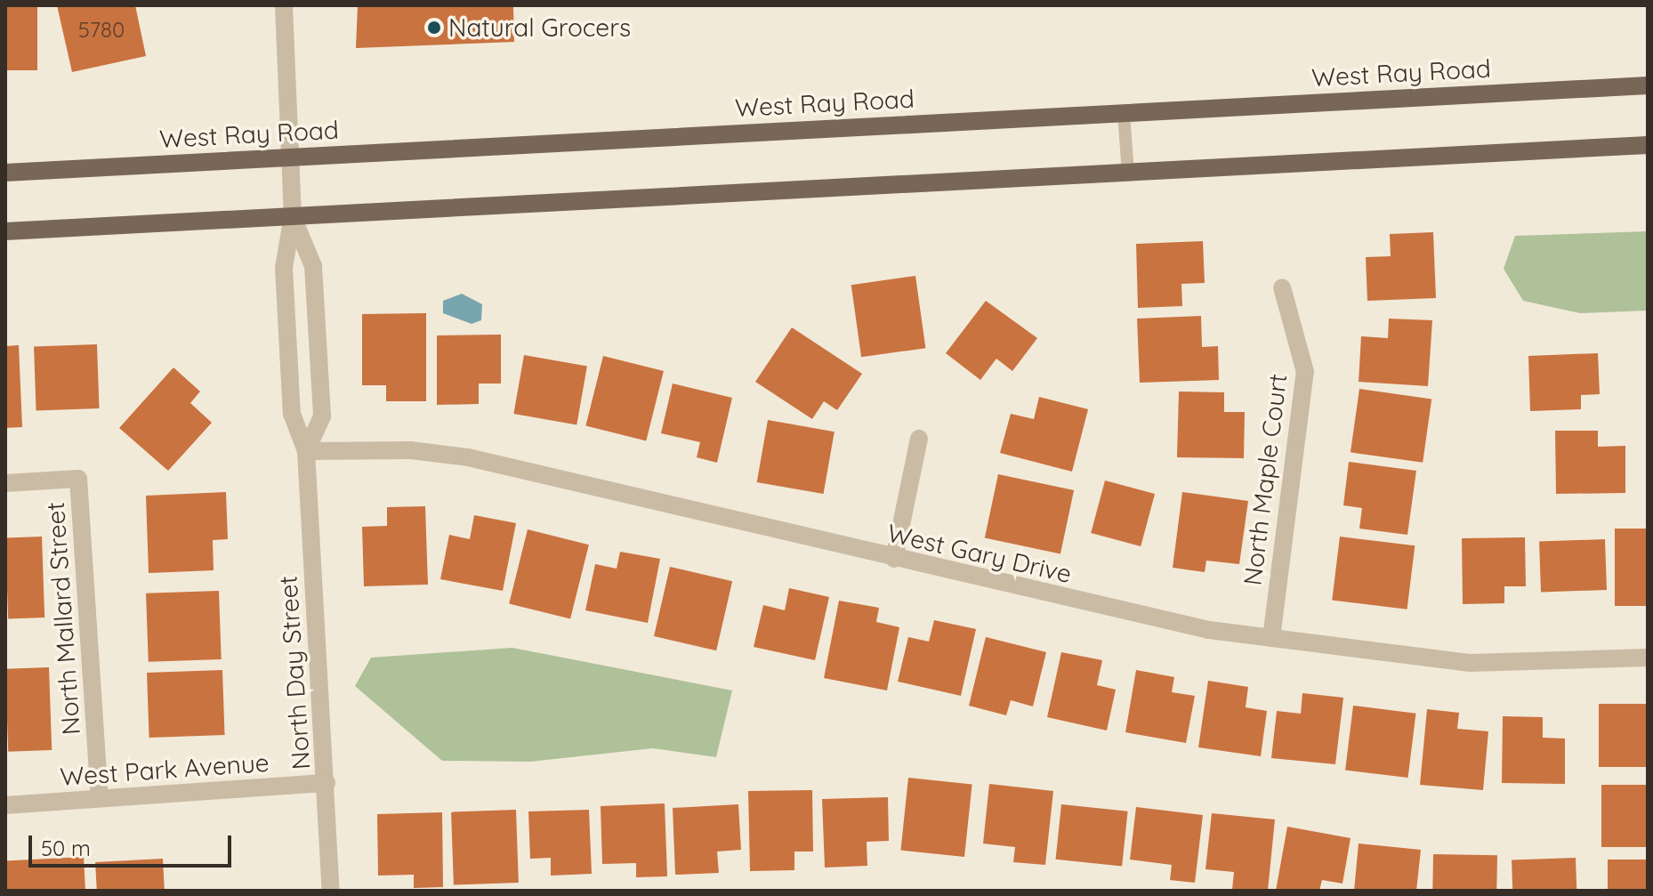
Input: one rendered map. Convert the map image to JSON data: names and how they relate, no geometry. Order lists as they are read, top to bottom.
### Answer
{
  "streets": {
    "main road": ["West Ray Road"],
    "street": [
      "North Maple Court",
      "West Gary Drive",
      "North Mallard Street",
      "North Day Street",
      "West Park Avenue"
    ]
  },
  "crossings": [
    ["West Ray Road", "North Day Street"],
    ["North Maple Court", "West Gary Drive"],
    ["West Gary Drive", "North Day Street"],
    ["North Mallard Street", "West Park Avenue"],
    ["North Day Street", "West Park Avenue"]
  ],
  "places": ["Natural Grocers"],
  "house_numbers": ["5780"],
  "scale_bar": "50 m"
}
